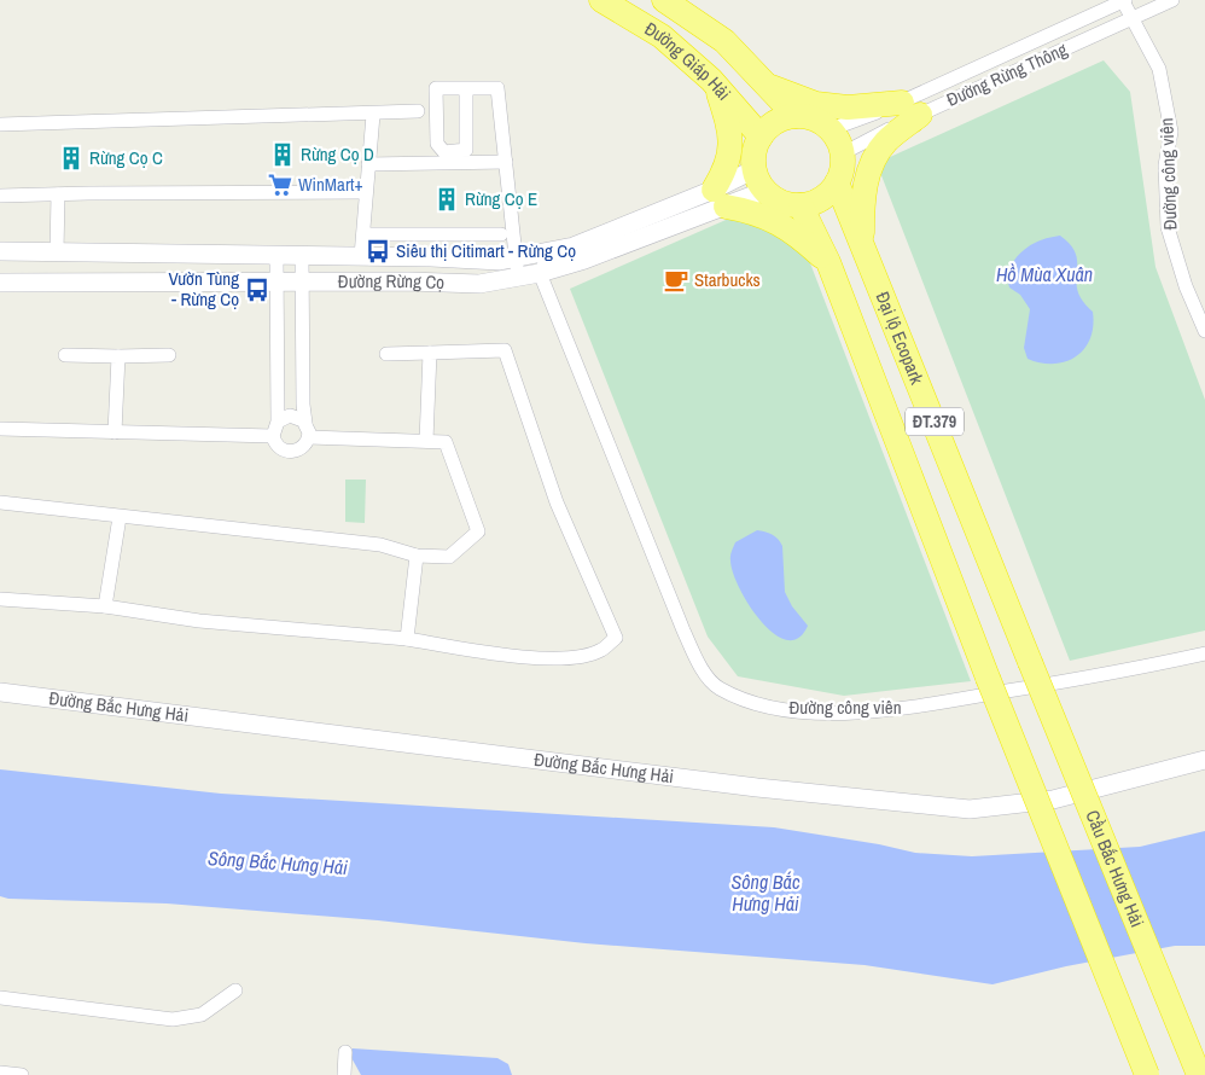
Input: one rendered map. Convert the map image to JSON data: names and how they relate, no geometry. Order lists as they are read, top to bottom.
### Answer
{
  "streets": {
    "highway": [
      "Đường Giáp Hải",
      "Đại lộ Ecopark",
      "ĐT.379",
      "Cầu Bắc Hưng Hải"
    ],
    "street": [
      "Đường Rừng Thông",
      "Đường công viên",
      "Đường Rừng Cọ",
      "Đường Bắc Hưng Hải"
    ]
  },
  "crossings": [
    ["Đường Giáp Hải", "Đường Rừng Thông"],
    ["Đường Giáp Hải", "Đường Rừng Cọ"],
    ["Đường Giáp Hải", "Đại lộ Ecopark"],
    ["Đường Giáp Hải", "ĐT.379"],
    ["Đường Rừng Thông", "Đường công viên"],
    ["Đường Rừng Thông", "Đường Rừng Cọ"],
    ["Đường Rừng Thông", "Đại lộ Ecopark"],
    ["Đường Rừng Thông", "ĐT.379"],
    ["Đường công viên", "Đường Rừng Cọ"],
    ["Đường Rừng Cọ", "Đại lộ Ecopark"],
    ["Đường Rừng Cọ", "ĐT.379"],
    ["Đại lộ Ecopark", "ĐT.379"],
    ["Đại lộ Ecopark", "Cầu Bắc Hưng Hải"]
  ],
  "water": ["Hồ Mùa Xuân", "Sông Bắc Hưng Hải"],
  "places": {
    "building": ["Rừng Cọ D", "Rừng Cọ C", "Rừng Cọ E"],
    "supermarket": ["WinMart+"],
    "bus stop": ["Siêu thị Citimart - Rừng Cọ", "Vườn Tùng - Rừng Cọ"],
    "cafe": ["Starbucks"]
  }
}
